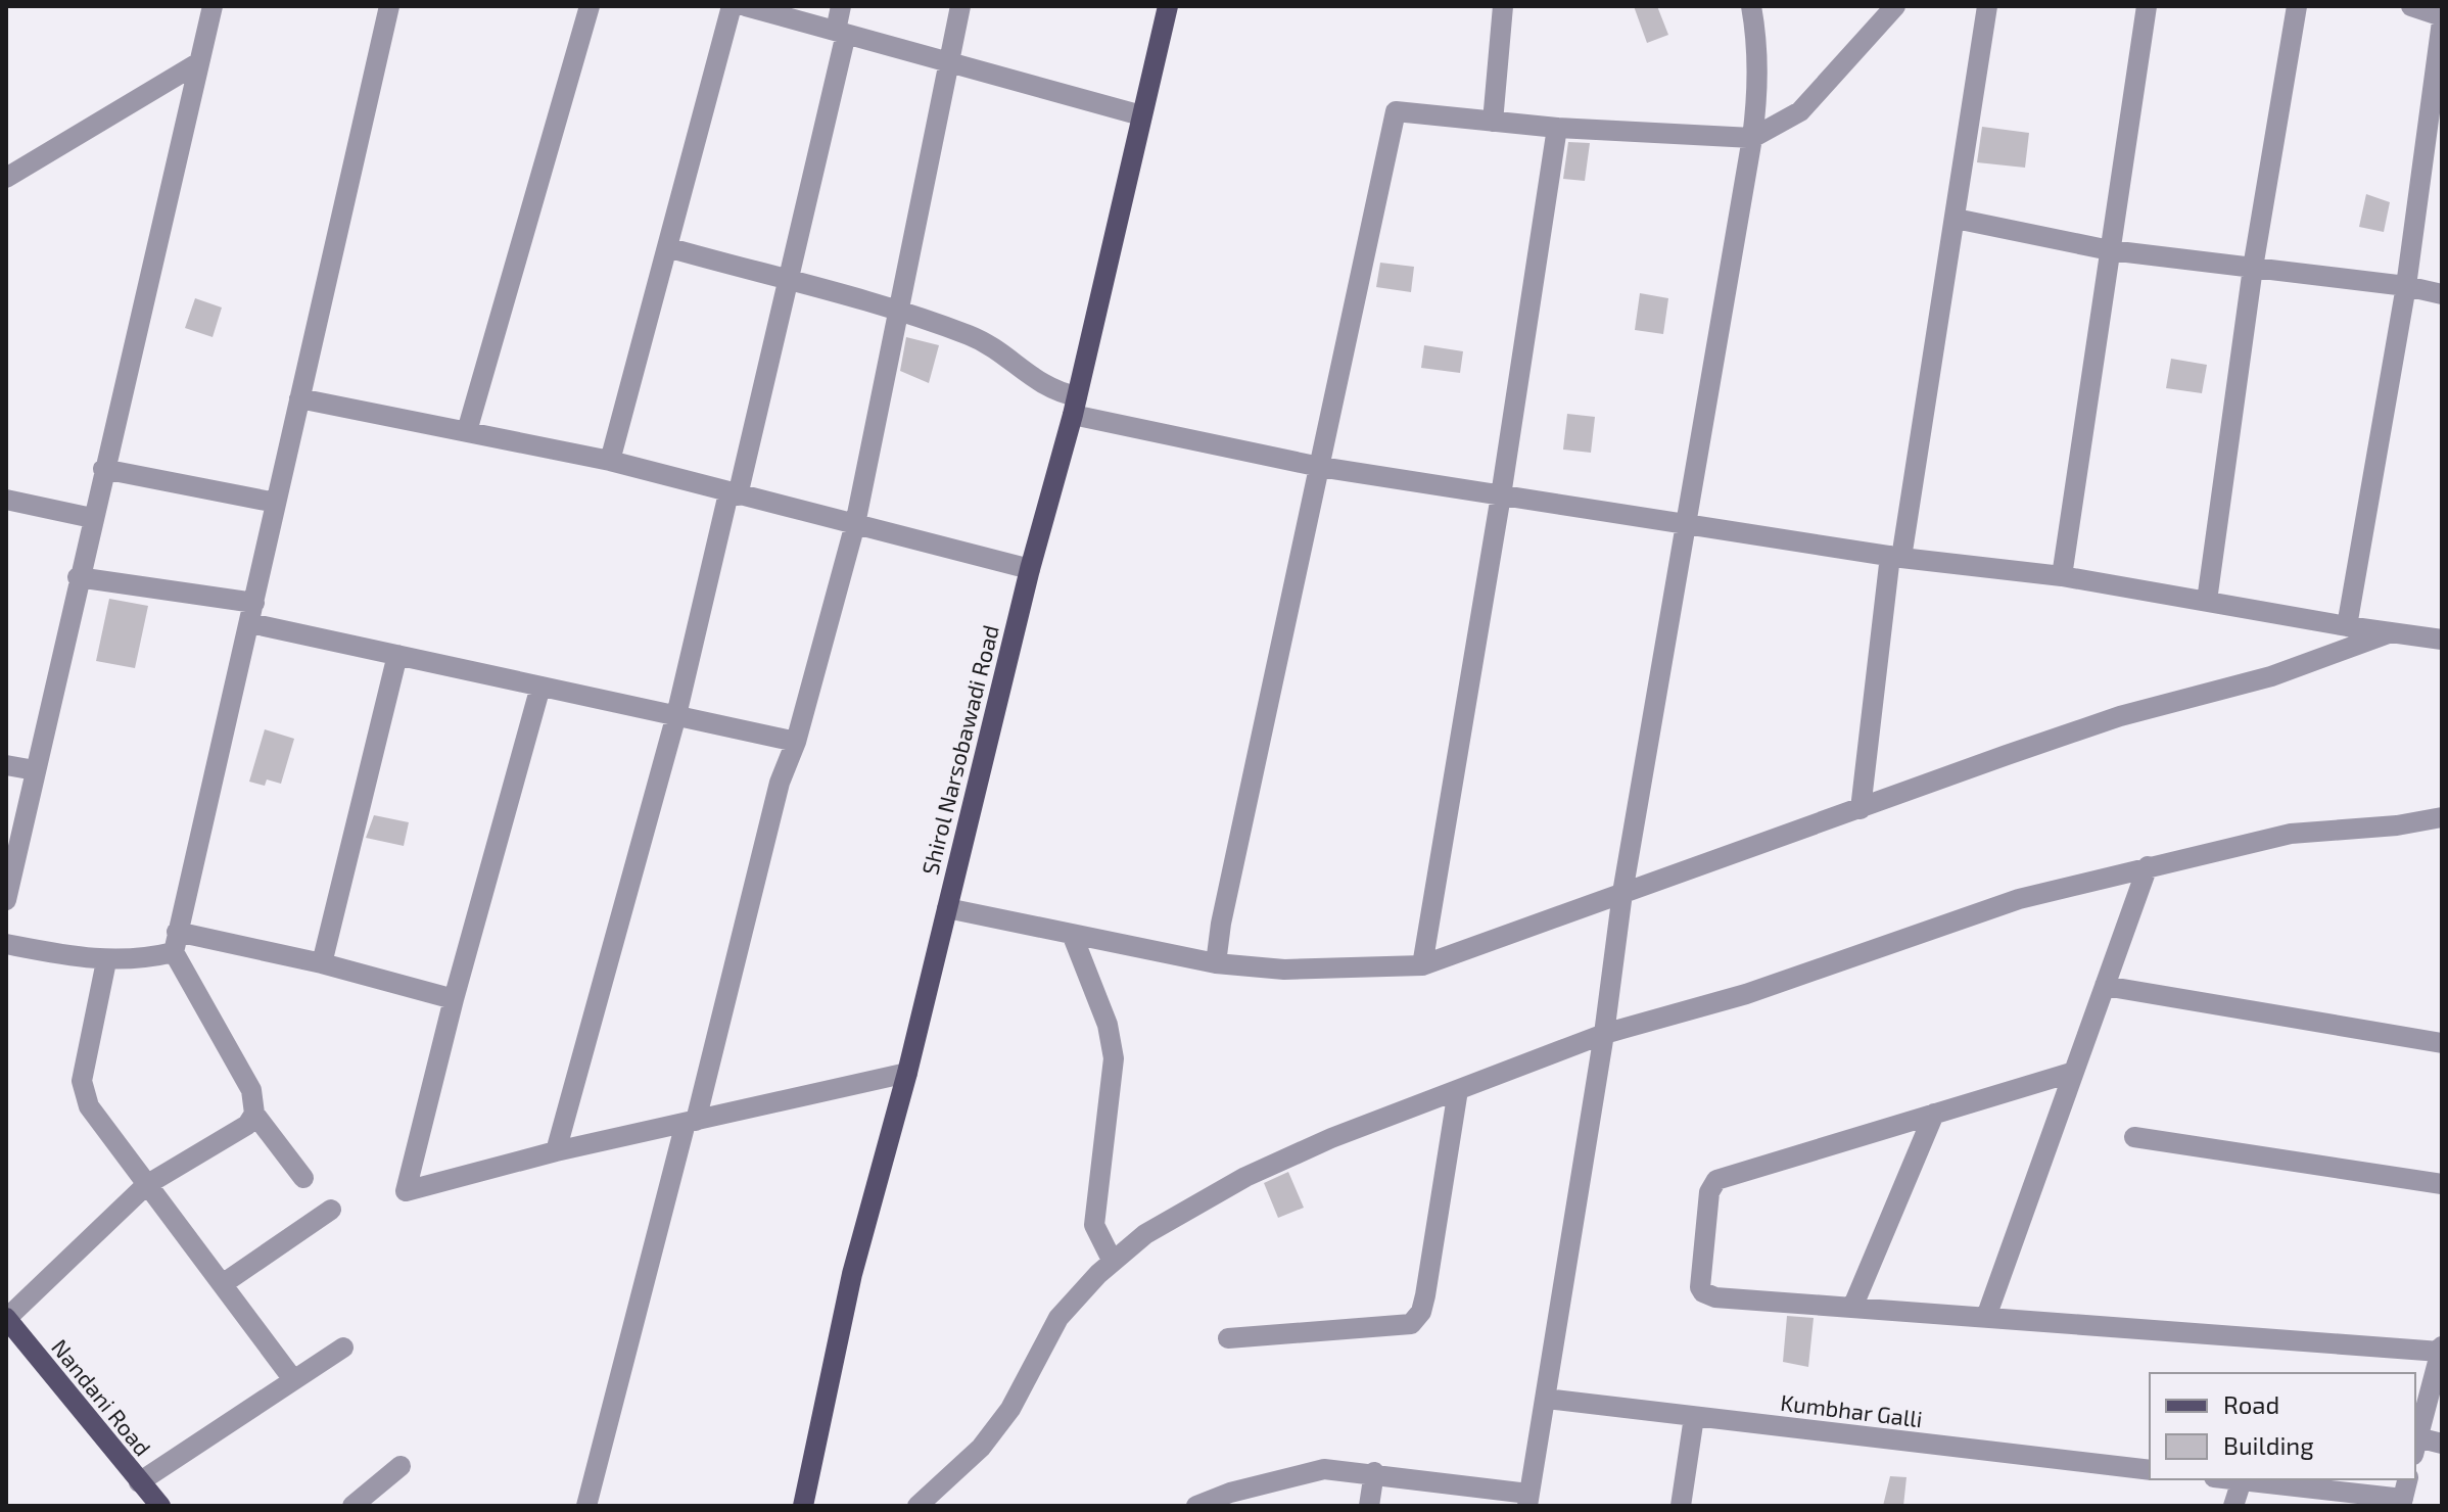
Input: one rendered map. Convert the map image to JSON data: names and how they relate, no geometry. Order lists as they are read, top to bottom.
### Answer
{
  "streets": {
    "main road": ["Shirol Narsobawadi Road", "Nandani Road"],
    "street": ["Kumbhar Galli"]
  },
  "legend": ["Road", "Building"]
}
